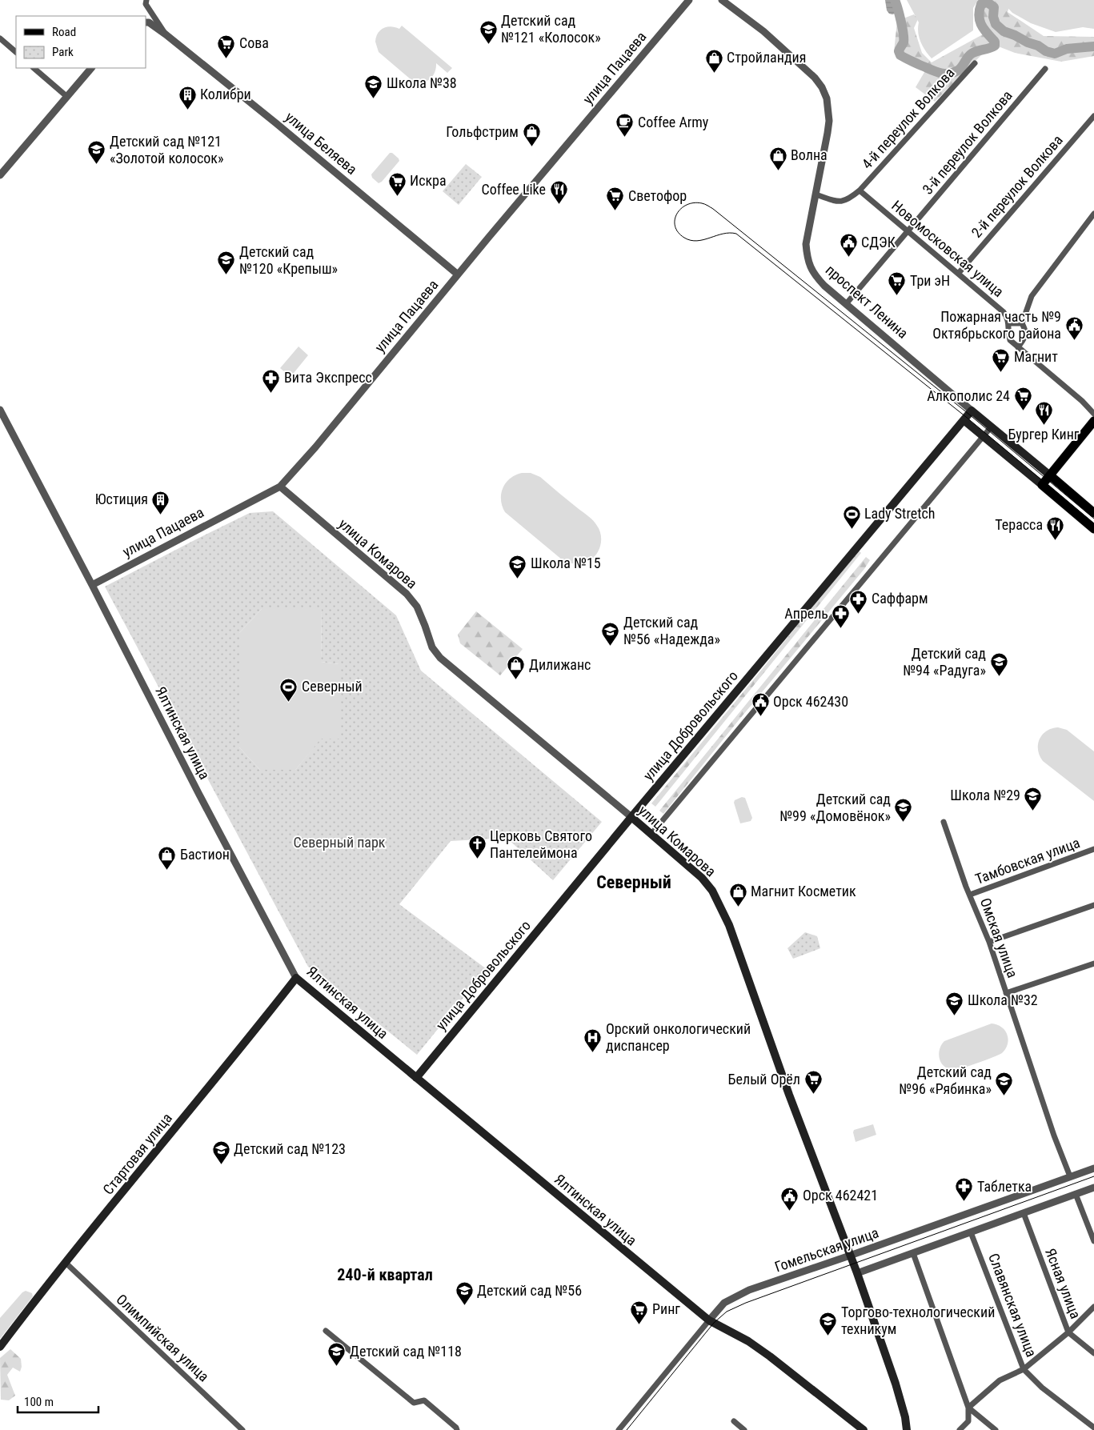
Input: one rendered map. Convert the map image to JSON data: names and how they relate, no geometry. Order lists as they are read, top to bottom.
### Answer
{
  "streets": {
    "main road": [
      "проспект Ленина",
      "улица Комарова",
      "улица Добровольского",
      "Ялтинская улица",
      "Стартовая улица"
    ],
    "street": [
      "улица Пацаева",
      "4-й переулок Волкова",
      "3-й переулок Волкова",
      "улица Беляева",
      "2-й переулок Волкова",
      "Новомосковская улица",
      "Тамбовская улица",
      "Омская улица",
      "Гомельская улица",
      "Ясная улица",
      "Славянская улица",
      "Олимпийская улица"
    ]
  },
  "crossings": [
    ["улица Пацаева", "улица Беляева"],
    ["улица Пацаева", "улица Комарова"],
    ["улица Пацаева", "Ялтинская улица"],
    ["4-й переулок Волкова", "Новомосковская улица"],
    ["4-й переулок Волкова", "проспект Ленина"],
    ["3-й переулок Волкова", "Новомосковская улица"],
    ["3-й переулок Волкова", "проспект Ленина"],
    ["2-й переулок Волкова", "Новомосковская улица"],
    ["проспект Ленина", "улица Добровольского"],
    ["улица Комарова", "улица Добровольского"],
    ["улица Комарова", "Гомельская улица"],
    ["улица Добровольского", "Ялтинская улица"],
    ["Ялтинская улица", "Стартовая улица"],
    ["Ялтинская улица", "Гомельская улица"],
    ["Тамбовская улица", "Омская улица"],
    ["Омская улица", "Гомельская улица"],
    ["Стартовая улица", "Олимпийская улица"]
  ],
  "districts": ["Северный", "240-й квартал"],
  "parks": ["Северный парк"],
  "places": {
    "school or university": [
      "Детский сад №121 «Колосок»",
      "Школа №38",
      "Детский сад №121 «Золотой колосок»",
      "Детский сад №120 «Крепыш»",
      "Школа №15",
      "Детский сад №56 «Надежда»",
      "Детский сад №94 «Радуга»",
      "Школа №29",
      "Детский сад №99 «Домовёнок»",
      "Школа №32",
      "Детский сад №96 «Рябинка»",
      "Детский сад №123",
      "Детский сад №56",
      "Торгово-технологический техникум",
      "Детский сад №118"
    ],
    "supermarket": [
      "Сова",
      "Искра",
      "Светофор",
      "Три эН",
      "Магнит",
      "Алкополис 24",
      "Белый Орёл",
      "Ринг"
    ],
    "shop": [
      "Стройландия",
      "Гольфстрим",
      "Волна",
      "Дилижанс",
      "Бастион",
      "Магнит Косметик"
    ],
    "building": ["Колибри", "Юстиция"],
    "cafe": ["Coffee Army"],
    "restaurant": ["Coffee Like", "Бургер Кинг", "Терасса"],
    "public building": [
      "СДЭК",
      "Пожарная часть №9 Октябрьского района",
      "Орск 462430",
      "Орск 462421"
    ],
    "pharmacy": [
      "Вита Экспресс",
      "Саффарм",
      "Апрель",
      "Таблетка"
    ],
    "sports": ["Lady Stretch", "Северный"],
    "church": ["Церковь Святого Пантелеймона"],
    "hospital": ["Орский онкологический диспансер"]
  },
  "legend": ["Road", "Park"],
  "scale_bar": "100 m"
}
